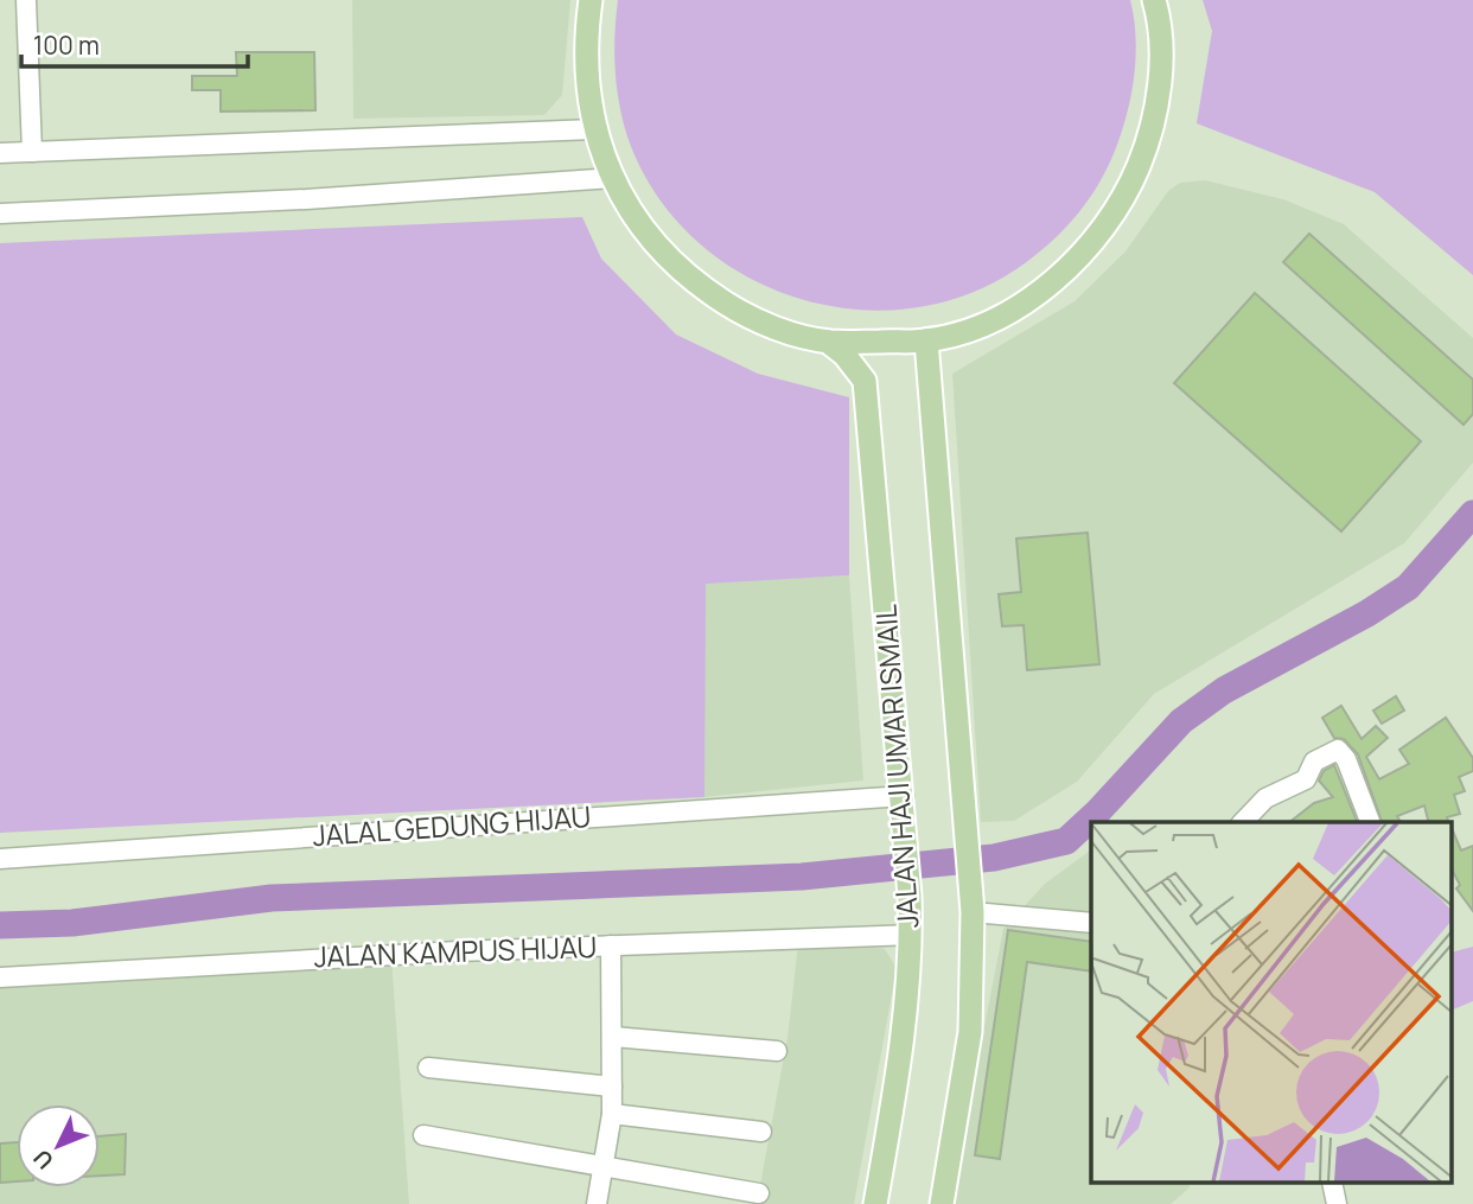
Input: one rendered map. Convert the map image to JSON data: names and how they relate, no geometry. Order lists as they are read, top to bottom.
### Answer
{
  "streets": {
    "main road": ["JALAN HAJI UMAR ISMAIL"],
    "street": ["JALAL GEDUNG HIJAU", "JALAN KAMPUS HIJAU"]
  },
  "crossings": [
    ["JALAN HAJI UMAR ISMAIL", "JALAL GEDUNG HIJAU"],
    ["JALAN HAJI UMAR ISMAIL", "JALAN KAMPUS HIJAU"]
  ],
  "scale_bar": "100 m",
  "north": "bottom left"
}
